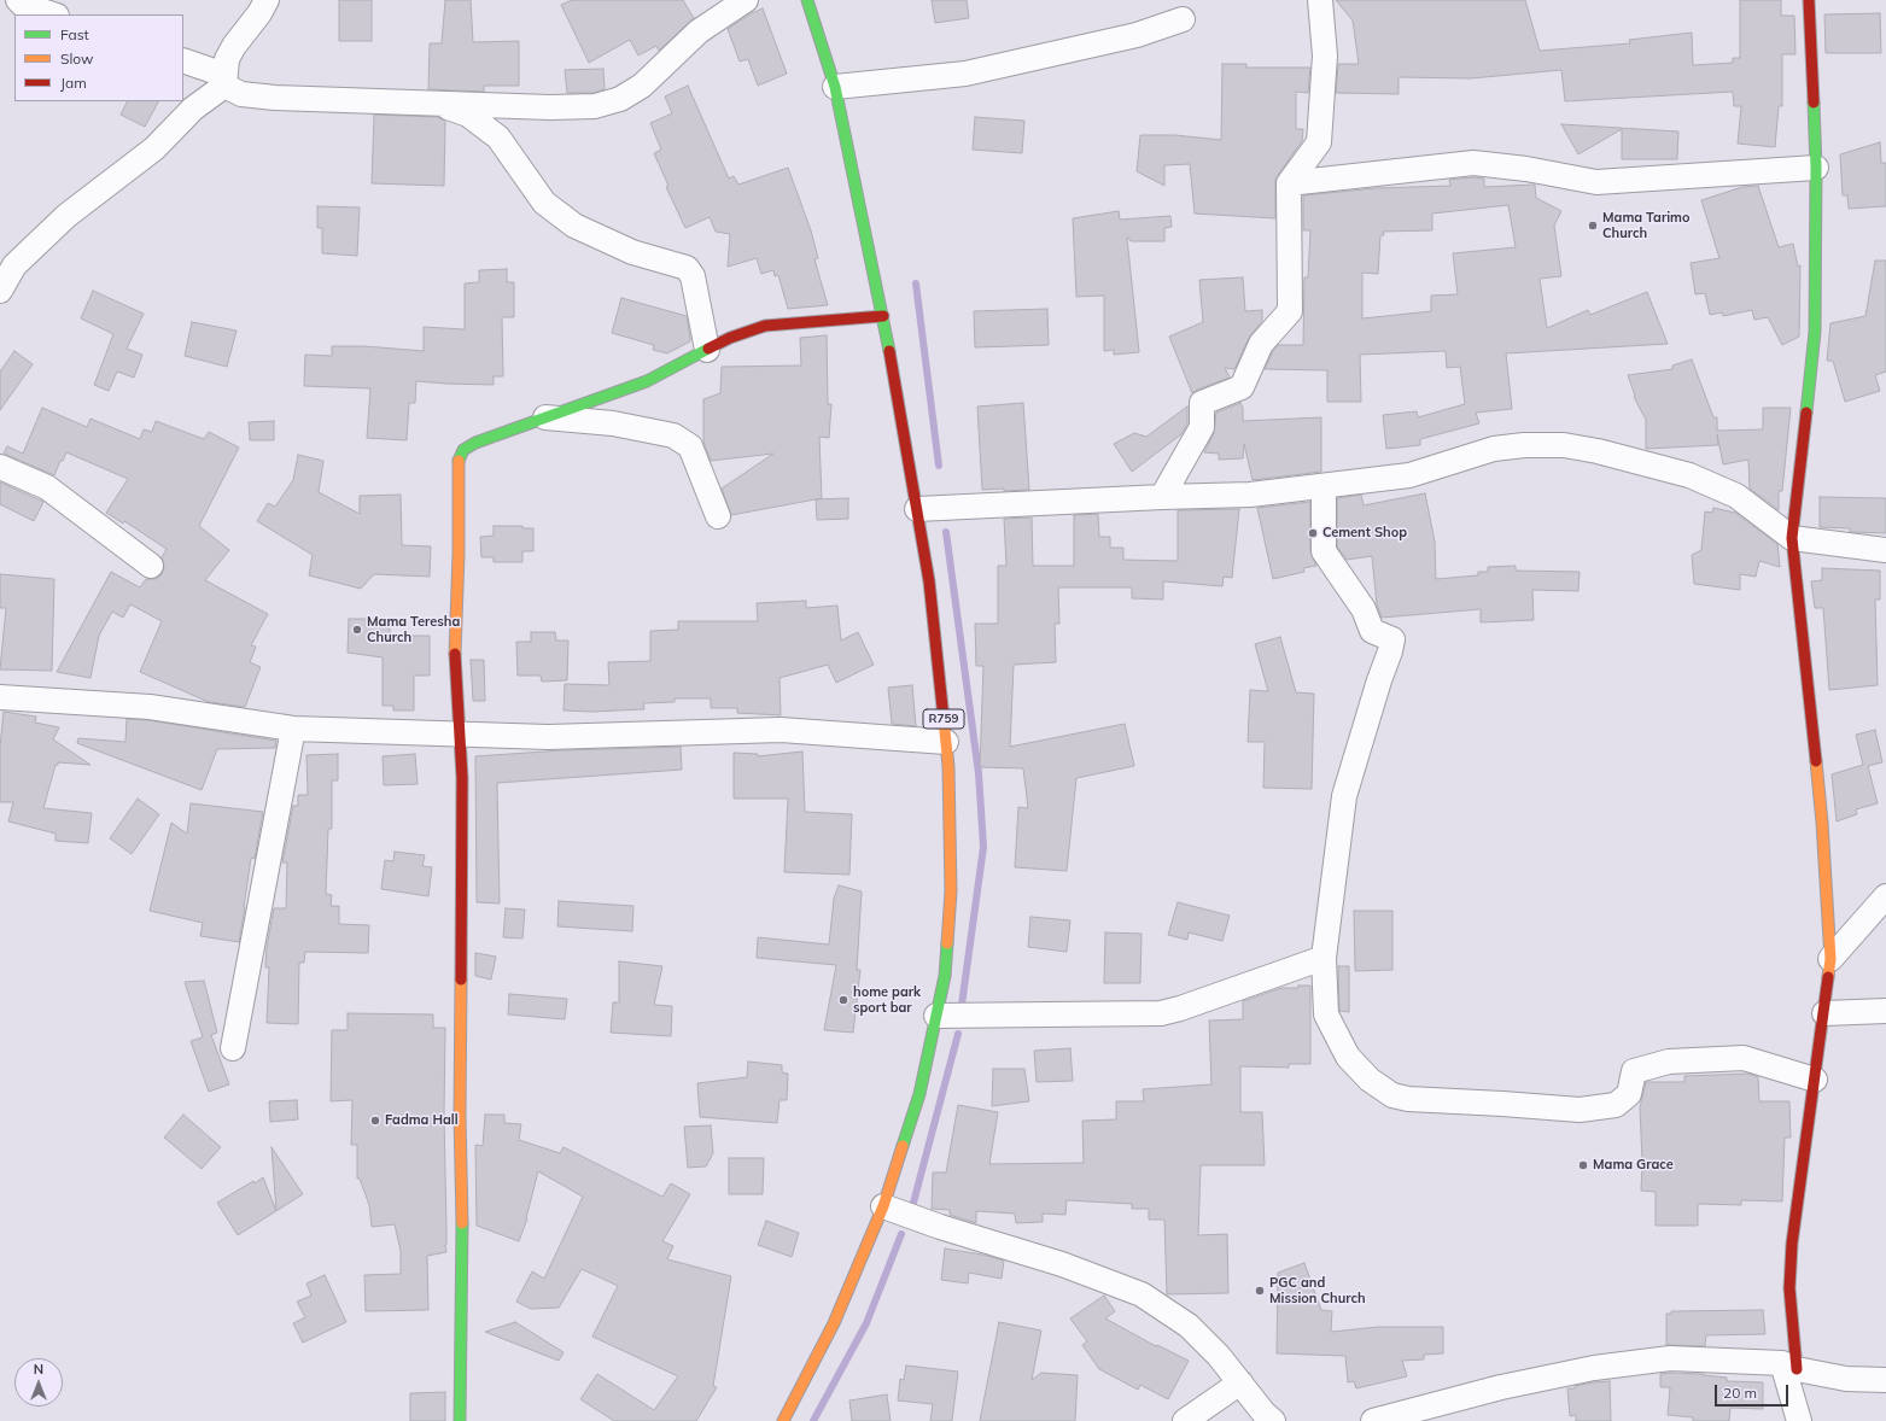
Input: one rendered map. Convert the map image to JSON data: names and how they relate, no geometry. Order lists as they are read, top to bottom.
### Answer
{
  "streets": {
    "street": ["R759"]
  },
  "places": [
    "Mama Tarimo Church",
    "Cement Shop",
    "Mama Teresha Church",
    "home park sport bar",
    "Fadma Hall",
    "Mama Grace",
    "PGC and Mission Church"
  ],
  "legend": ["Fast", "Slow", "Jam"],
  "scale_bar": "20 m",
  "north": "top"
}
